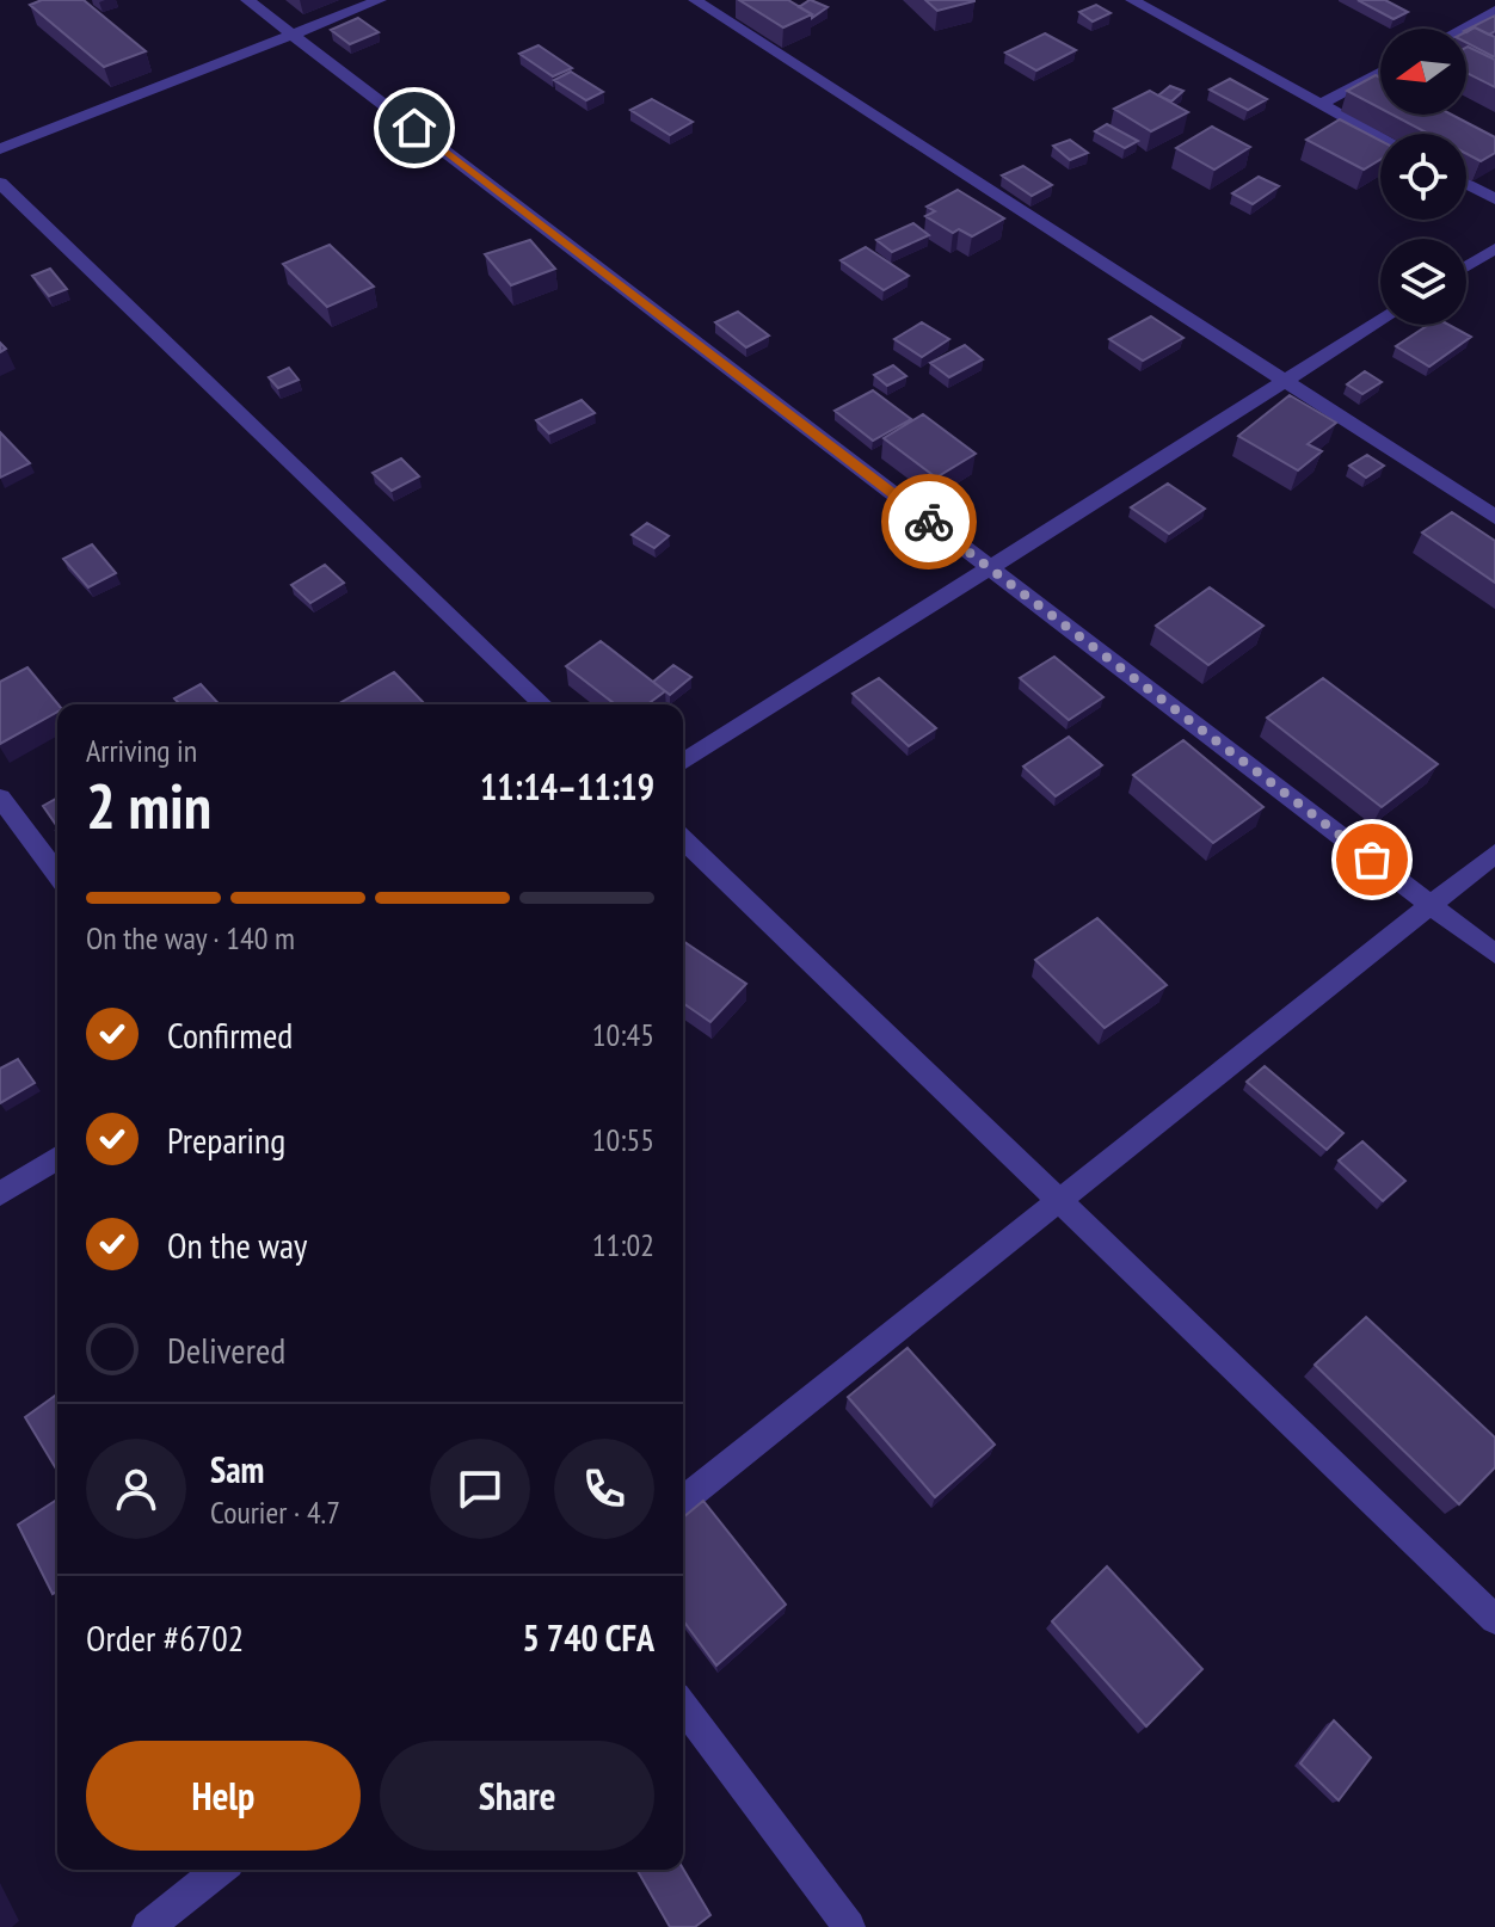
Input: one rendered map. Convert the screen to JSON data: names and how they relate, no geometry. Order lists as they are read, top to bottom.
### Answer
{
  "north": "left",
  "page": {
    "heading": ["2 min", "Arriving in", "11:14–11:19"],
    "panel": [
      "Sam",
      "Courier · 4.7",
      "Order #6702",
      "5 740 CFA"
    ],
    "bar": "On the way · 140 m",
    "list": [
      ["Confirmed", "10:45"],
      ["Preparing", "10:55"],
      ["On the way", "11:02"],
      "Delivered"
    ],
    "buttons": ["Help", "Share"]
  }
}
